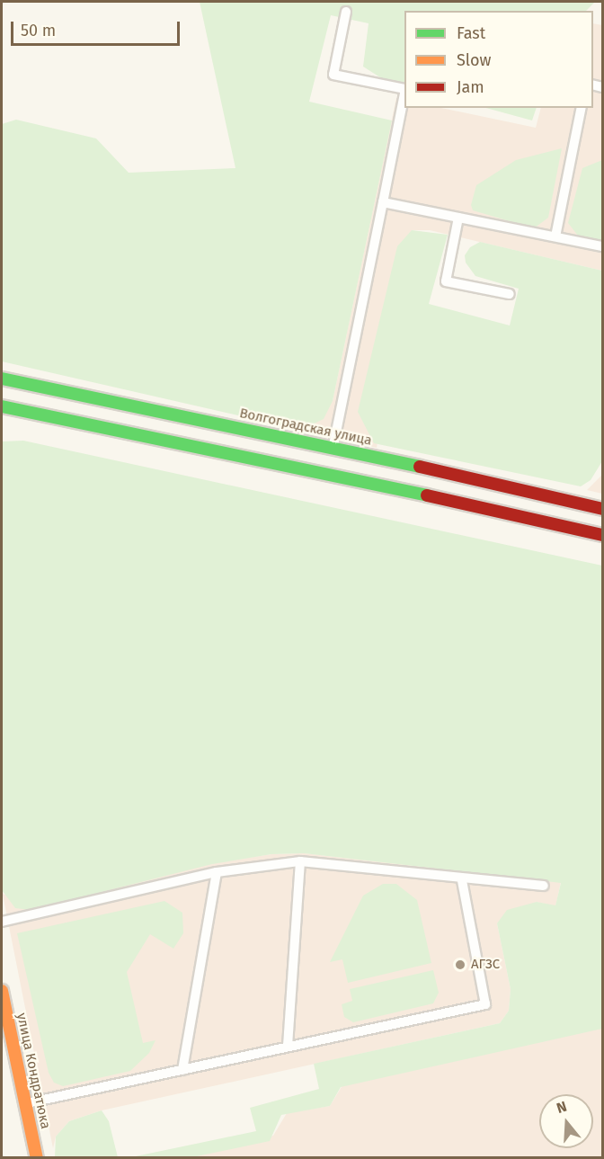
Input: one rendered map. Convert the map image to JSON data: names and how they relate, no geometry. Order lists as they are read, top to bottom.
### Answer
{
  "streets": {
    "main road": ["Волгоградская улица", "улица Кондратюка"]
  },
  "places": ["АГЗС"],
  "legend": ["Fast", "Slow", "Jam"],
  "scale_bar": "50 m",
  "north": "top"
}
